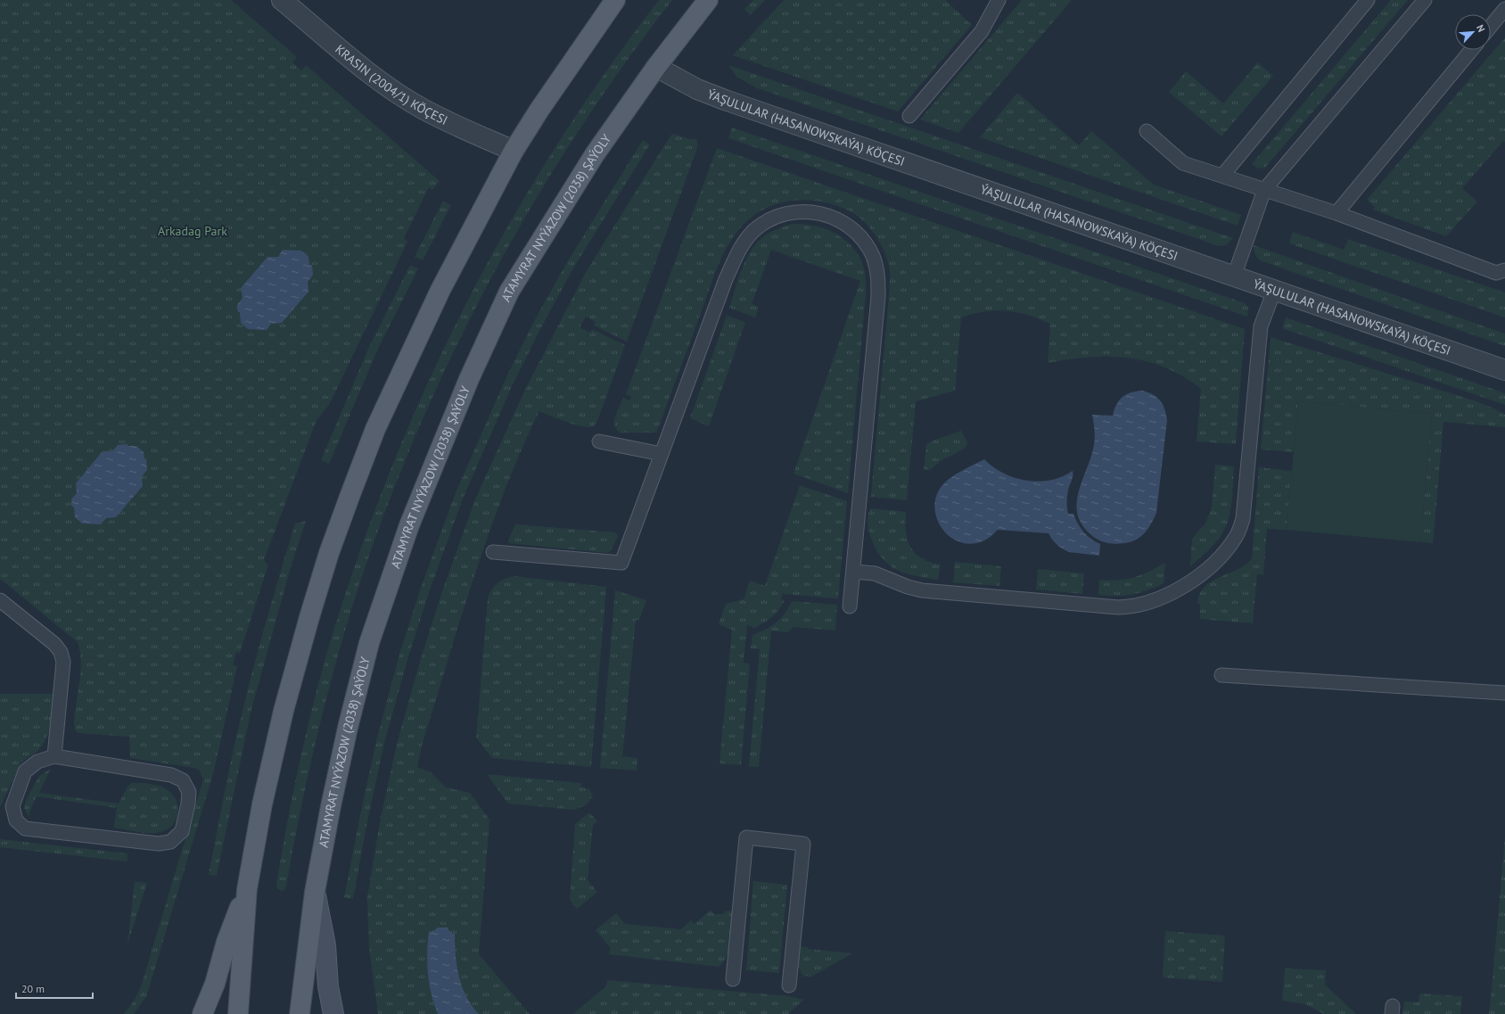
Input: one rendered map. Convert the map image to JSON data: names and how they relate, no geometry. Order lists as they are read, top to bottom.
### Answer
{
  "streets": {
    "main road": ["ATAMYRAT NYÝAZOW (2038) ŞAÝOLY"],
    "street": ["KRASIN (2004/1) KÖÇESI", "ÝAŞULULAR (HASANOWSKAÝA) KÖÇESI"]
  },
  "crossings": [
    ["ÝAŞULULAR (HASANOWSKAÝA) KÖÇESI", "ATAMYRAT NYÝAZOW (2038) ŞAÝOLY"]
  ],
  "parks": ["Arkadag Park"],
  "scale_bar": "20 m",
  "north": "top right"
}
